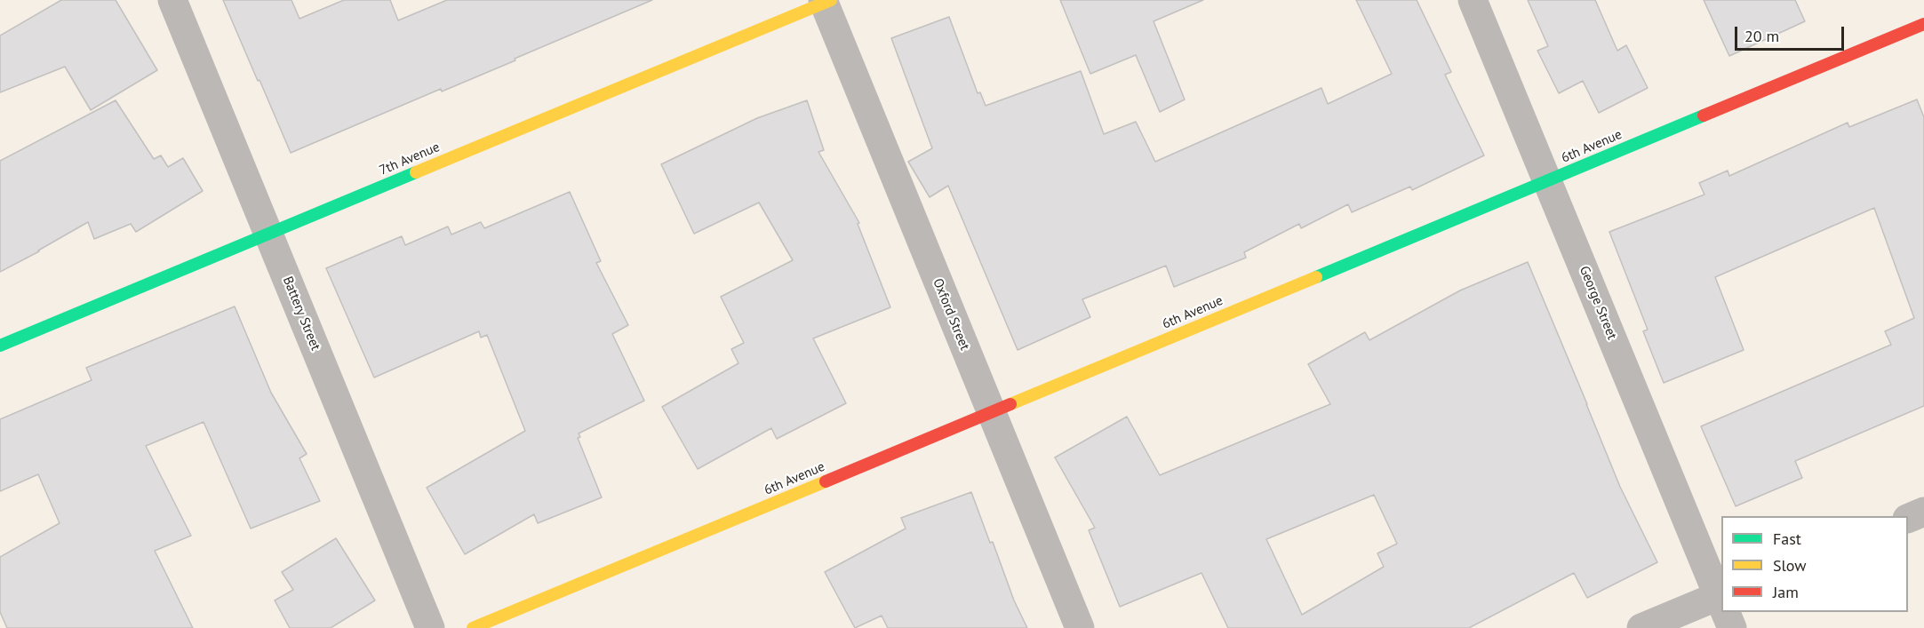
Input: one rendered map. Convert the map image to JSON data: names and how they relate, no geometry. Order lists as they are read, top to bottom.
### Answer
{
  "streets": {
    "street": [
      "6th Avenue",
      "7th Avenue",
      "George Street",
      "Battery Street",
      "Oxford Street"
    ]
  },
  "crossings": [
    ["6th Avenue", "George Street"],
    ["6th Avenue", "Oxford Street"],
    ["7th Avenue", "Battery Street"],
    ["7th Avenue", "Oxford Street"]
  ],
  "legend": ["Fast", "Slow", "Jam"],
  "scale_bar": "20 m"
}
